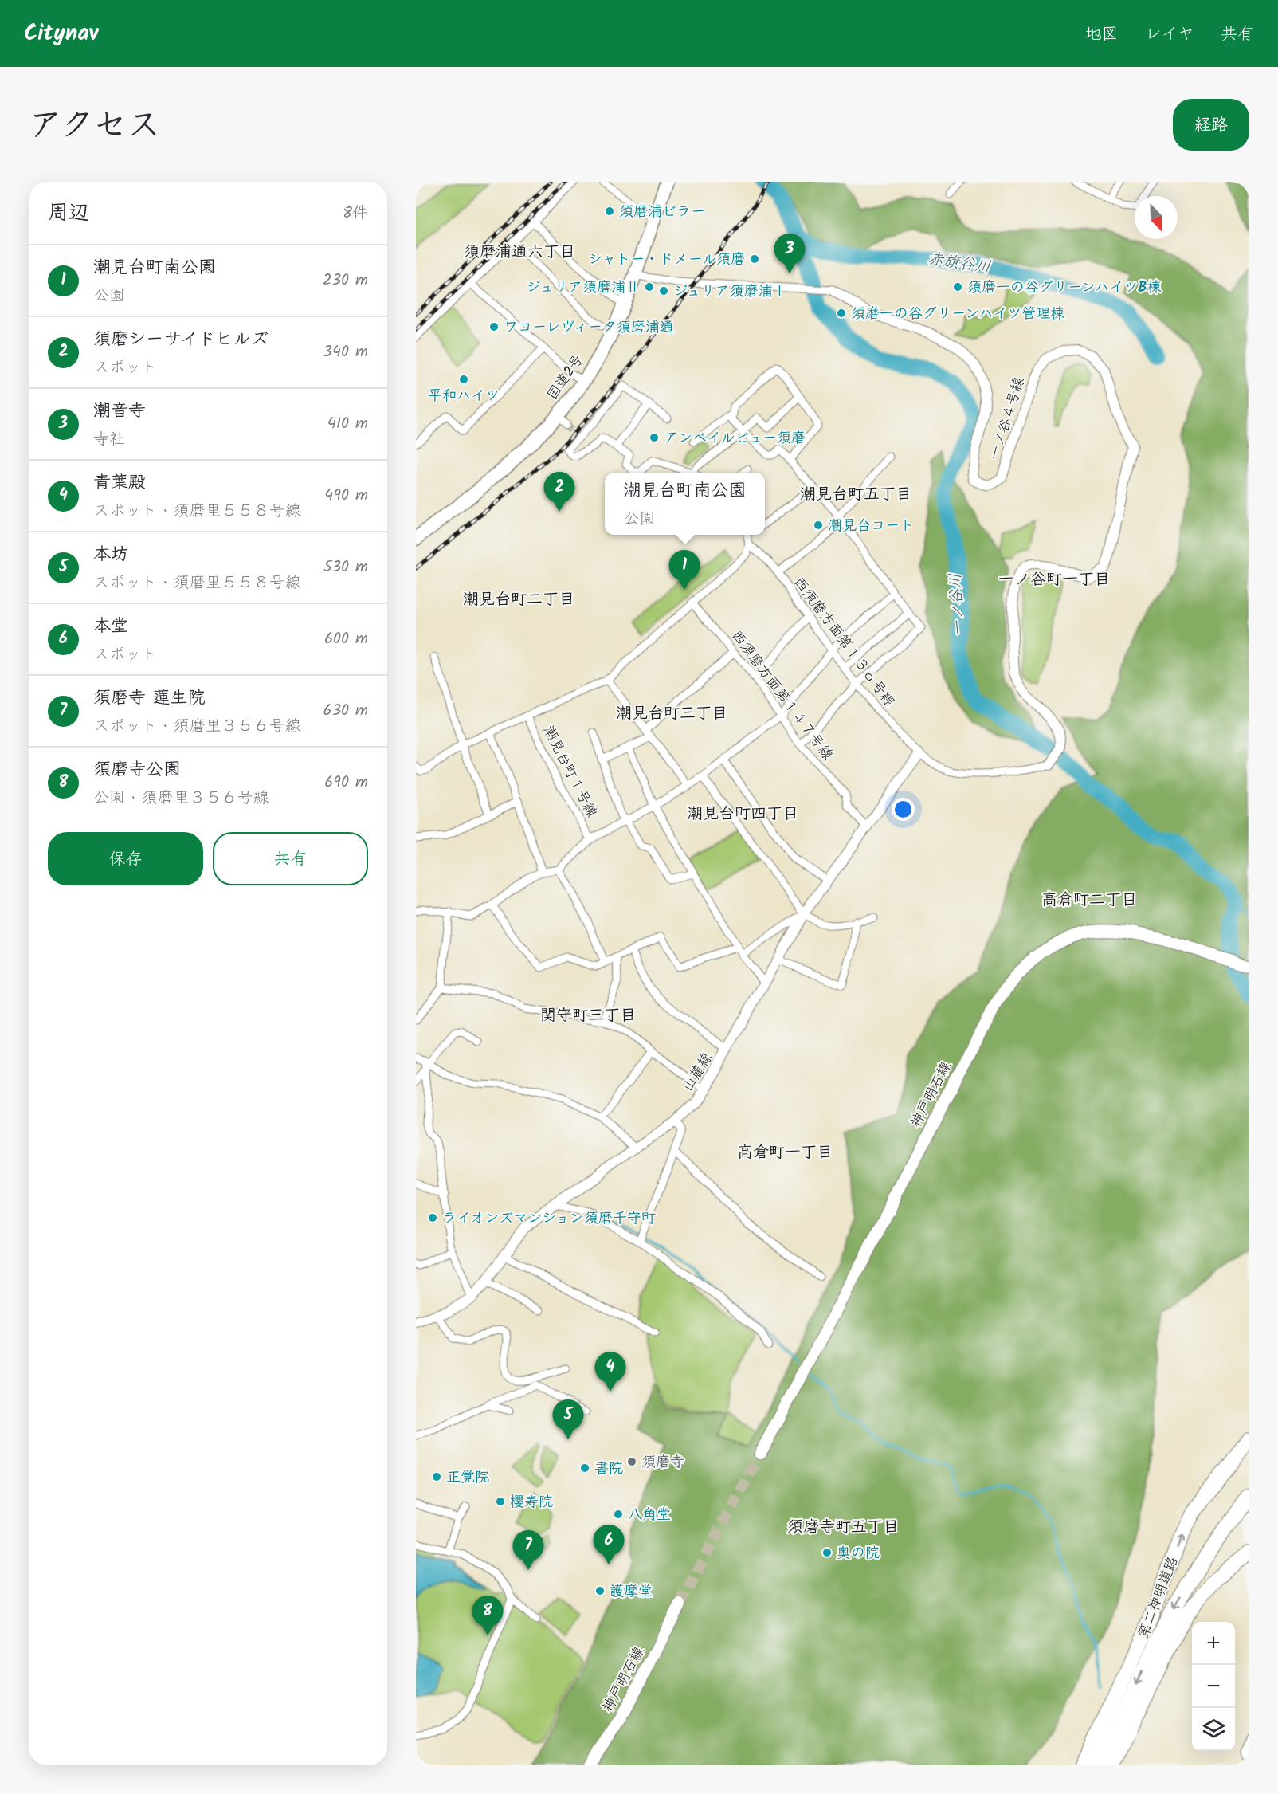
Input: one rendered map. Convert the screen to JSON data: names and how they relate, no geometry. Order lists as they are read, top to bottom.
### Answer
{
  "streets": {
    "highway": ["国道2号", "第二神明道路"],
    "main road": ["神戸明石線"],
    "street": [
      "一ノ谷４号線",
      "西須磨方面第１３６号線",
      "西須磨方面第１４７号線",
      "潮見台町１号線",
      "山麓線"
    ]
  },
  "crossings": [
    ["一ノ谷４号線", "西須磨方面第１３６号線"],
    ["西須磨方面第１３６号線", "山麓線"],
    ["西須磨方面第１４７号線", "山麓線"]
  ],
  "districts": [
    "須磨浦通六丁目",
    "潮見台町五丁目",
    "一ノ谷町一丁目",
    "潮見台町二丁目",
    "潮見台町三丁目",
    "潮見台町四丁目",
    "高倉町二丁目",
    "関守町三丁目",
    "高倉町一丁目",
    "須磨寺町五丁目"
  ],
  "water": ["赤旗谷川", "一ノ谷川"],
  "places": [
    "須磨浦ビラー",
    "シャトー・ドメール須磨",
    "ジュリア須磨浦Ⅱ",
    "須磨一の谷グリーンハイツB棟",
    "ジュリア須磨浦Ⅰ",
    "須磨一の谷グリーンハイツ管理棟",
    "ワコーレヴィータ須磨浦通",
    "平和ハイツ",
    "アンベイルビュー須磨",
    "潮見台コート",
    "ライオンズマンション須磨千守町",
    "須磨寺",
    "書院",
    "正覚院",
    "櫻寿院",
    "八角堂",
    "奥の院",
    "護摩堂"
  ],
  "north": "bottom right",
  "page": {
    "header": "Citynav",
    "nav": ["地図", "レイヤ", "共有"],
    "title": "アクセス",
    "buttons": [
      "経路",
      ["保存", "共有"]
    ],
    "heading": ["周辺", "8件"],
    "pins": [
      "3",
      "2",
      "1",
      "4",
      "5",
      "6",
      "7",
      "8"
    ],
    "list": [
      {
        "mark": "1",
        "name": "潮見台町南公園",
        "note": "公園",
        "value": "230 m"
      },
      {
        "mark": "2",
        "name": "須磨シーサイドヒルズ",
        "note": "スポット",
        "value": "340 m"
      },
      {
        "mark": "3",
        "name": "潮音寺",
        "note": "寺社",
        "value": "410 m"
      },
      {
        "mark": "4",
        "name": "青葉殿",
        "note": "スポット · 須磨里５５８号線",
        "value": "490 m"
      },
      {
        "mark": "5",
        "name": "本坊",
        "note": "スポット · 須磨里５５８号線",
        "value": "530 m"
      },
      {
        "mark": "6",
        "name": "本堂",
        "note": "スポット",
        "value": "600 m"
      },
      {
        "mark": "7",
        "name": "須磨寺 蓮生院",
        "note": "スポット · 須磨里３５６号線",
        "value": "630 m"
      },
      {
        "mark": "8",
        "name": "須磨寺公園",
        "note": "公園 · 須磨里３５６号線",
        "value": "690 m"
      }
    ],
    "popup": ["潮見台町南公園", "公園"],
    "map_buttons": ["+", "−"]
  }
}
